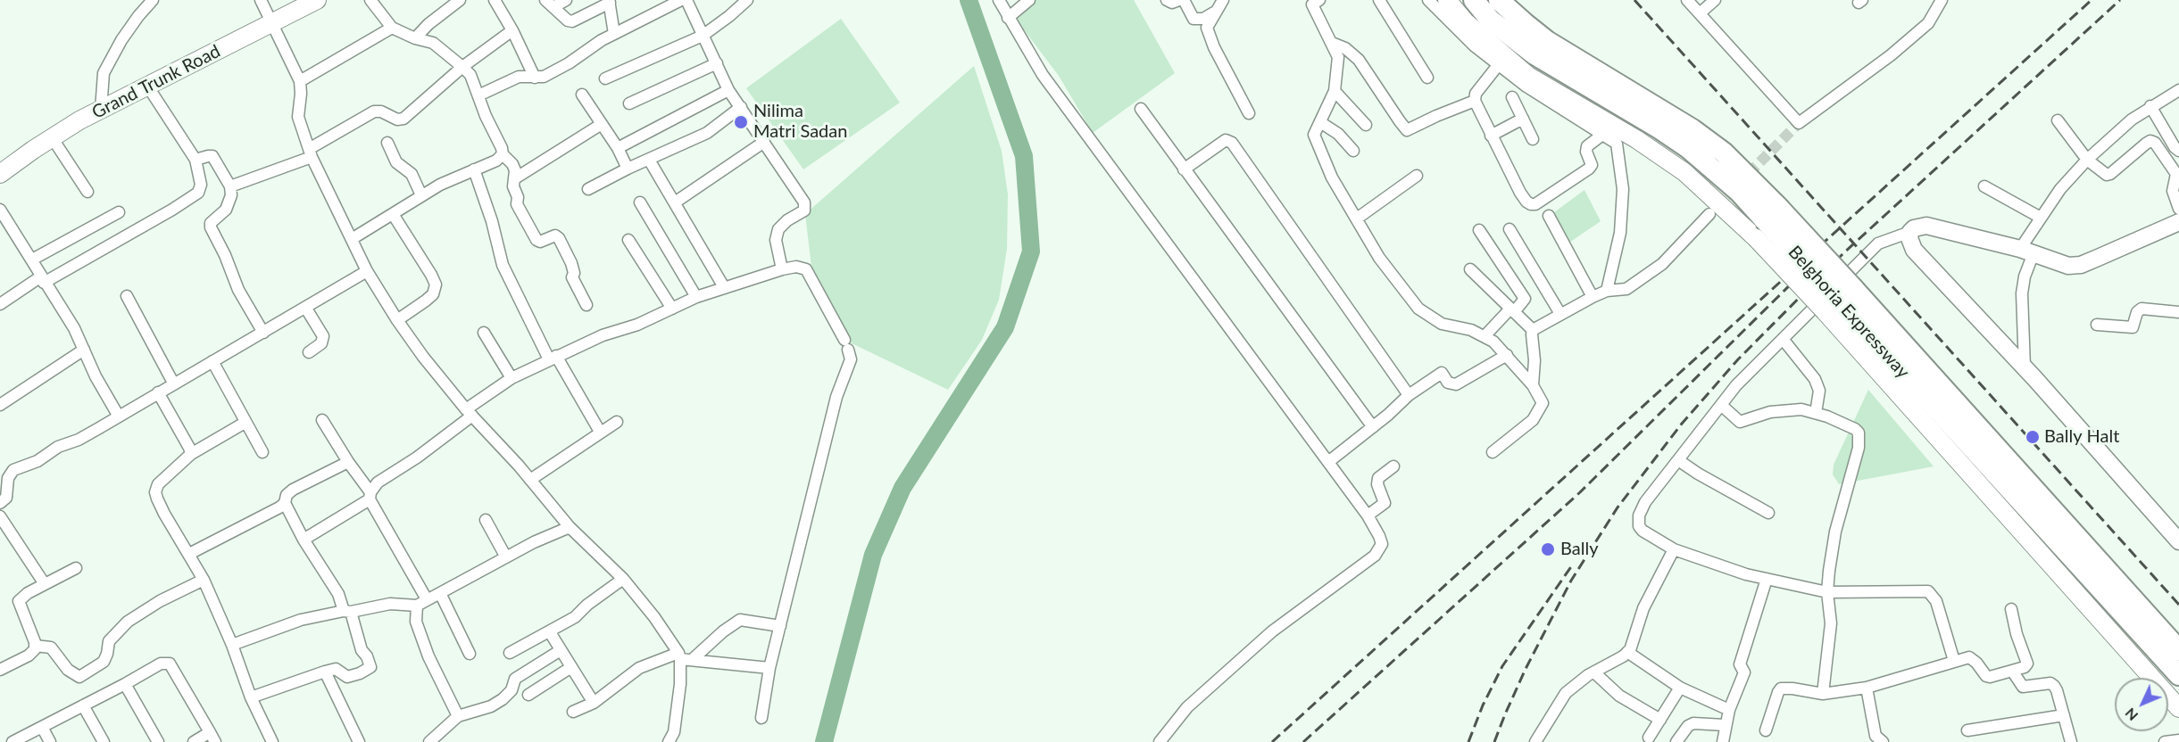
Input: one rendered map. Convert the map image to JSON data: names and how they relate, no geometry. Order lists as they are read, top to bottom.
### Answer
{
  "streets": {
    "highway": ["Belghoria Expressway"],
    "main road": ["Grand Trunk Road"]
  },
  "places": ["Nilima Matri Sadan", "Bally Halt", "Bally"],
  "north": "bottom left"
}
